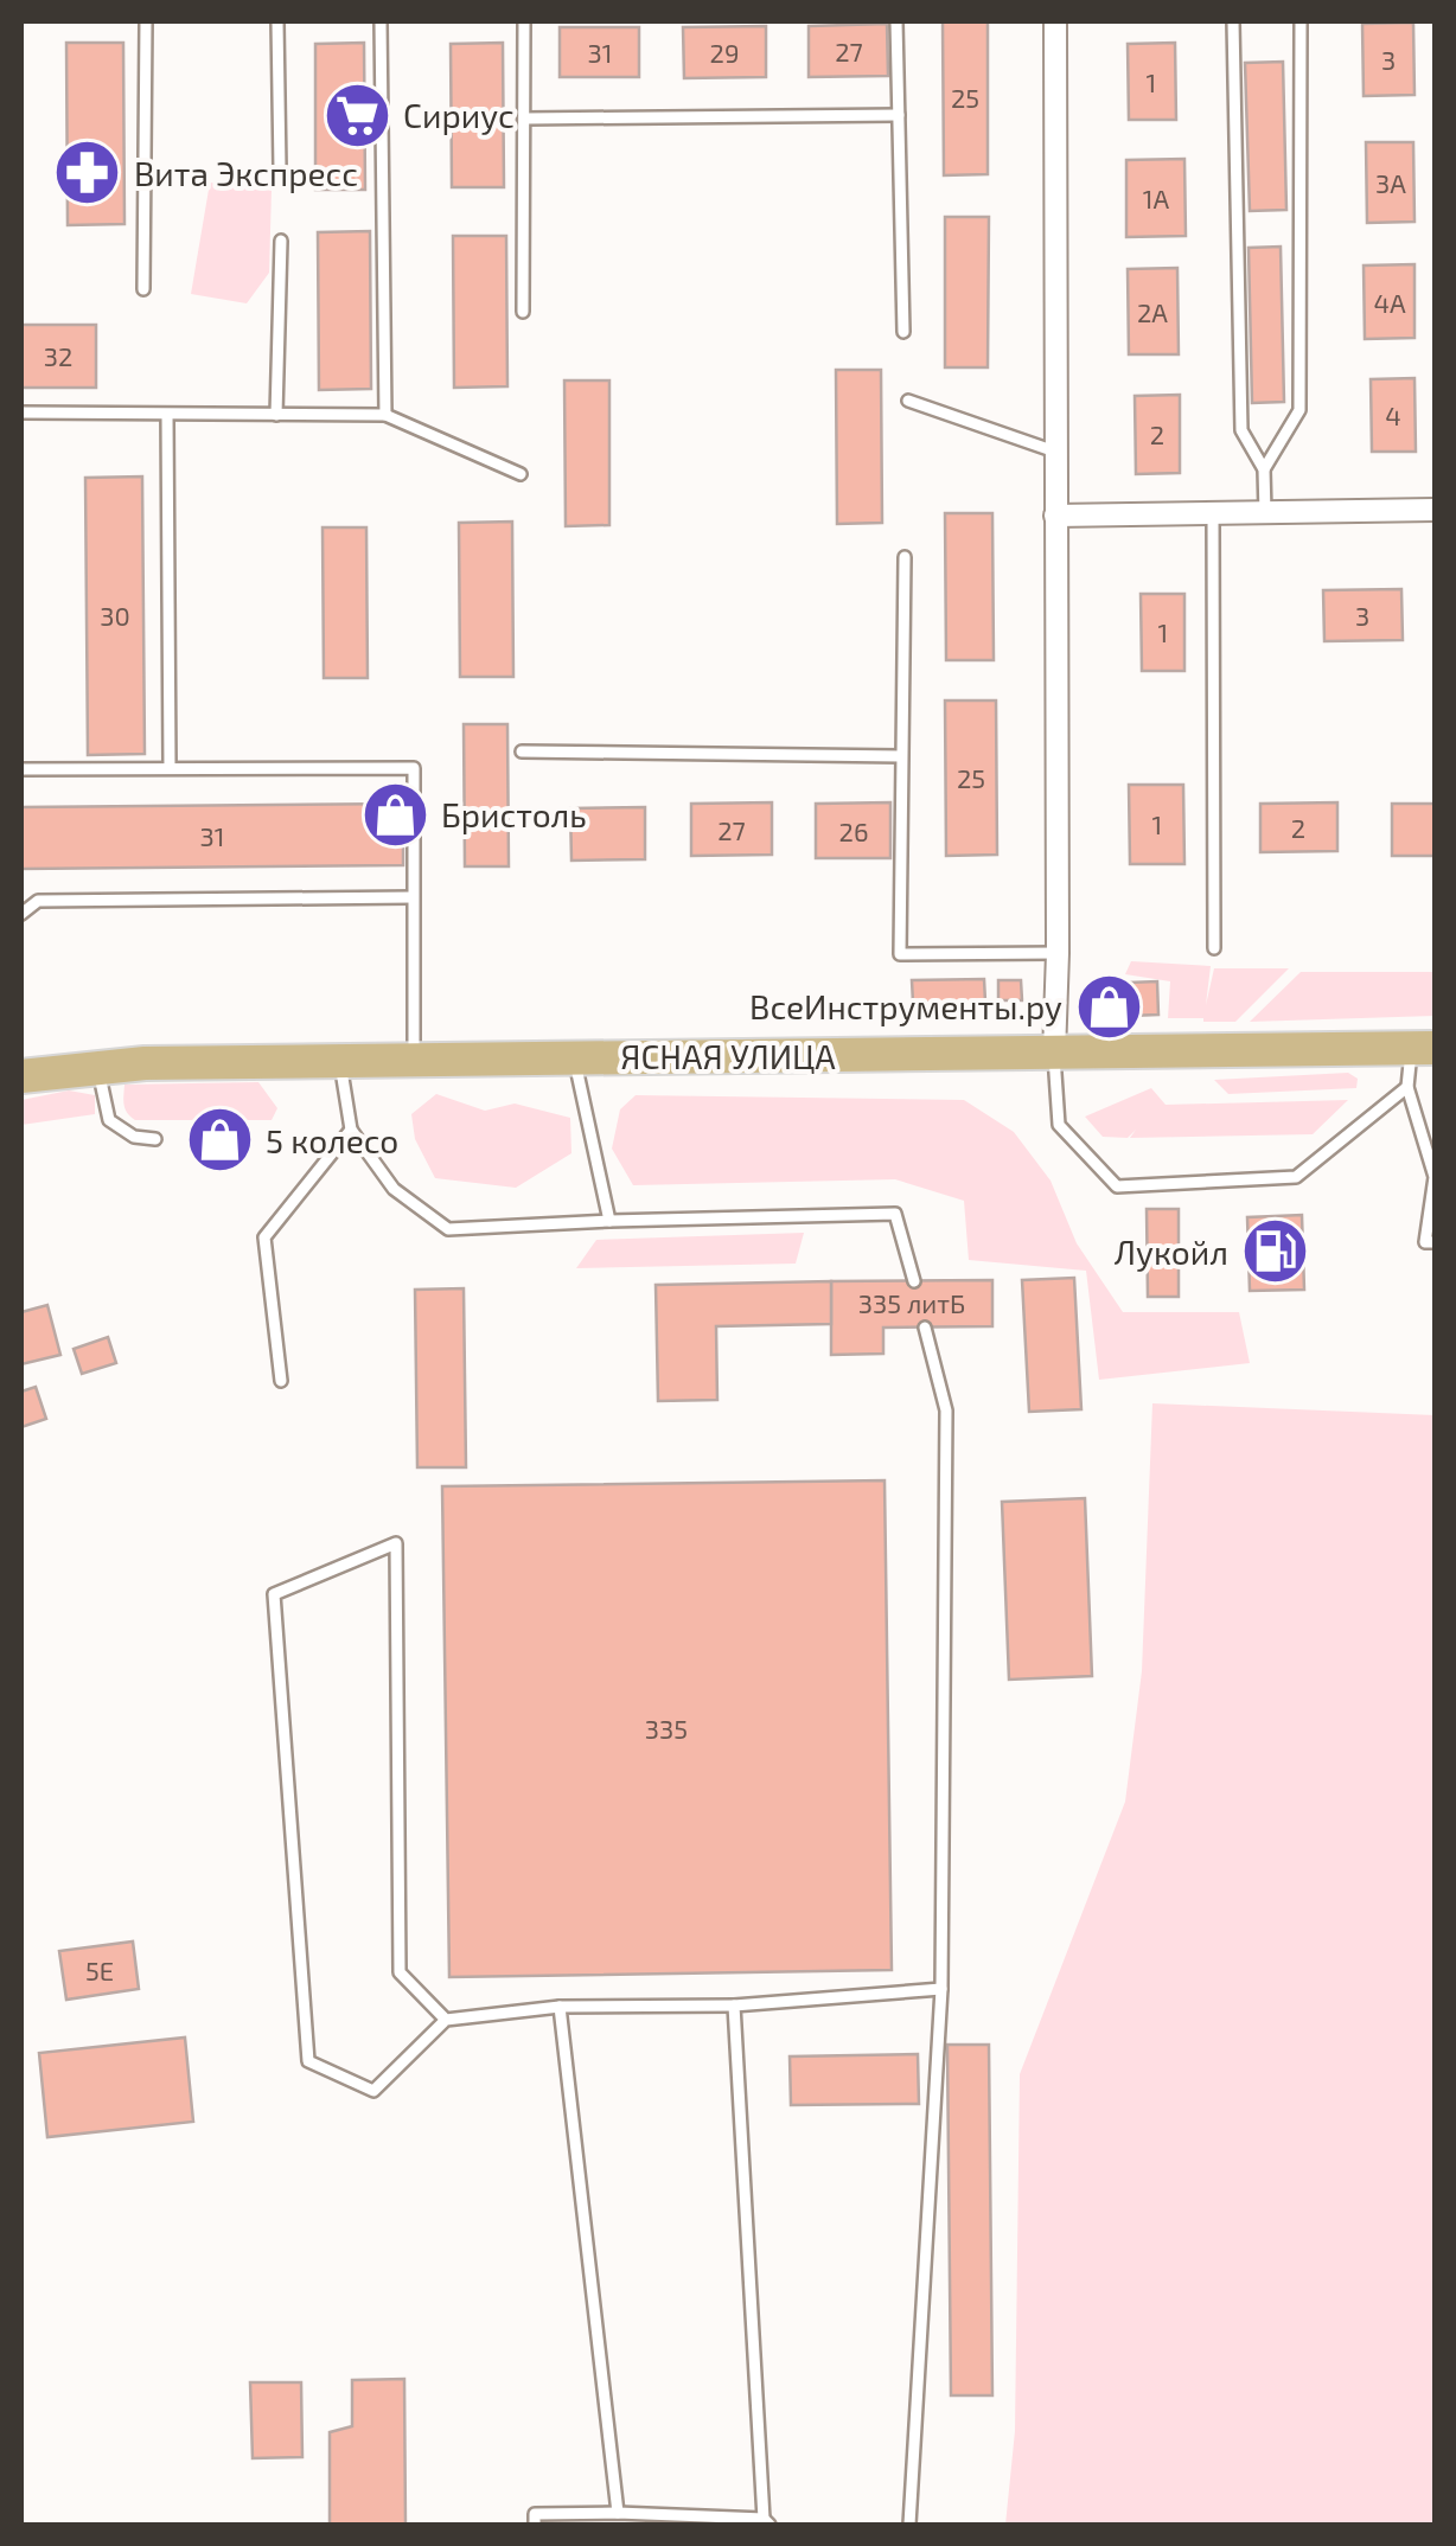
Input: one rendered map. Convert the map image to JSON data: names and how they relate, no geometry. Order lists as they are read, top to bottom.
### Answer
{
  "streets": {
    "main road": ["ЯСНАЯ УЛИЦА"]
  },
  "places": {
    "supermarket": ["Сириус"],
    "pharmacy": ["Вита Экспресс"],
    "shop": ["Бристоль", "ВсеИнструменты.ру", "5 колесо"],
    "fuel station": ["Лукойл"]
  },
  "house_numbers": [
    "27",
    "31",
    "29",
    "3",
    "1",
    "25",
    "3А",
    "1А",
    "4А",
    "2А",
    "32",
    "4",
    "2",
    "30",
    "3",
    "1",
    "25",
    "1",
    "2",
    "27",
    "26",
    "31",
    "335 литБ",
    "335",
    "5Е"
  ]
}
